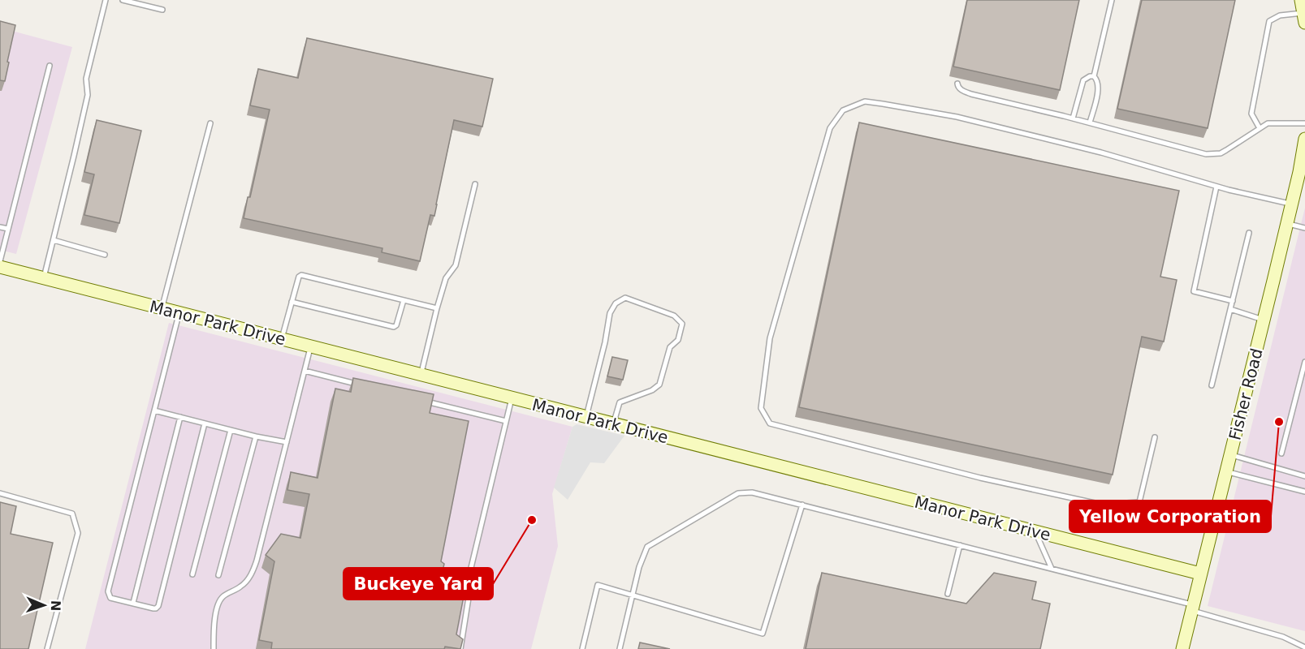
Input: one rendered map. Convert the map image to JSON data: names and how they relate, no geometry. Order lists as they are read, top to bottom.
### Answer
{
  "streets": {
    "street": ["Manor Park Drive", "Fisher Road"]
  },
  "crossings": [
    ["Manor Park Drive", "Fisher Road"]
  ],
  "places": ["Yellow Corporation", "Buckeye Yard"],
  "north": "right"
}
